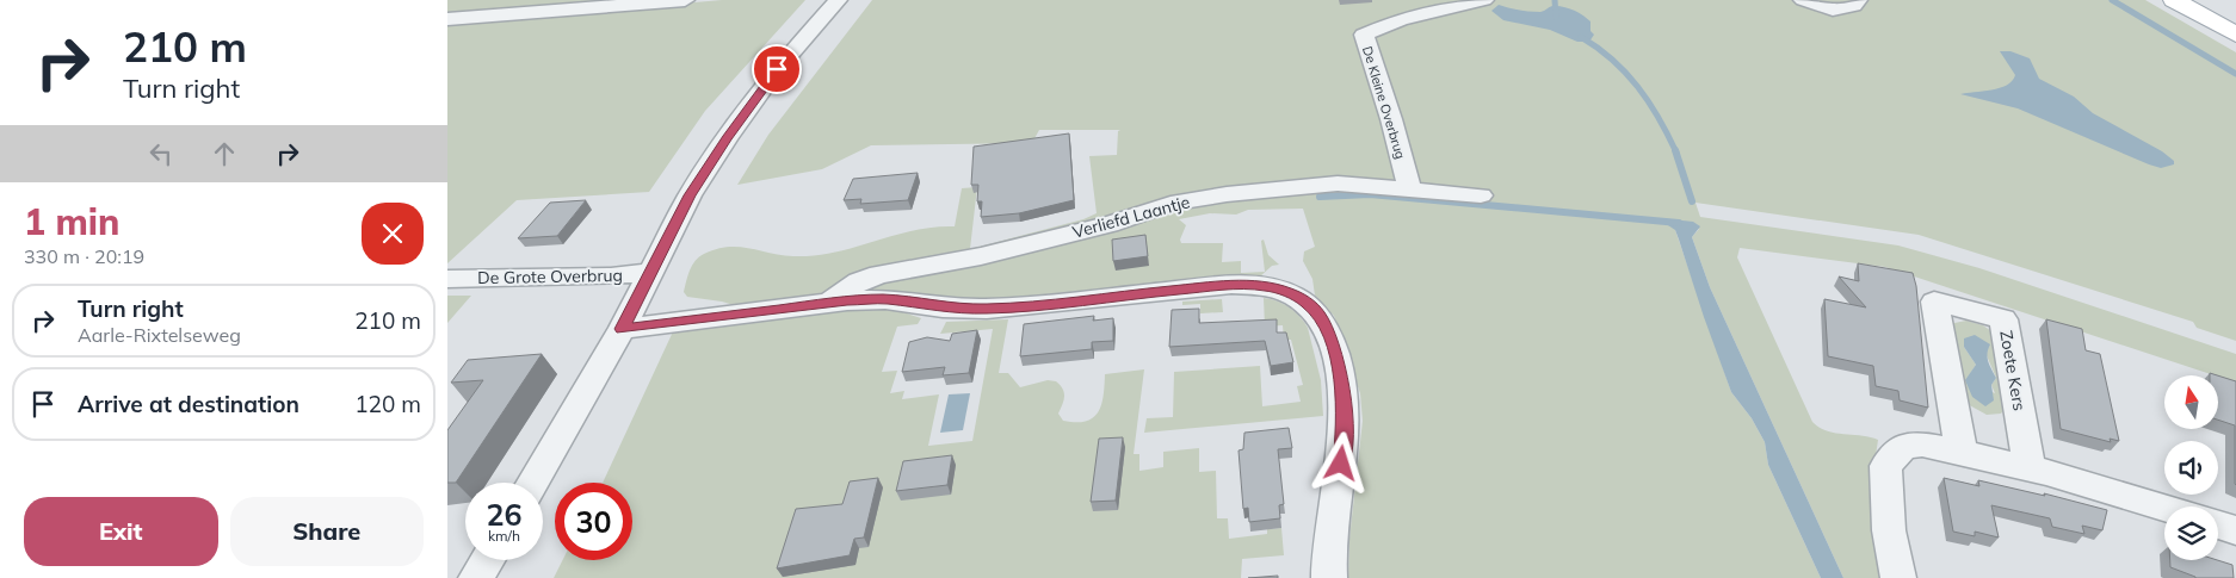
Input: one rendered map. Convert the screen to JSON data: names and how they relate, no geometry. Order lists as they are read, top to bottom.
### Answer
{
  "streets": {
    "street": [
      "De Kleine Overbrug",
      "Verliefd Laantje",
      "De Grote Overbrug",
      "Zoete Kers"
    ]
  },
  "crossings": [
    ["De Kleine Overbrug", "Verliefd Laantje"]
  ],
  "north": "top",
  "page": {
    "turn": ["210 m", "Turn right"],
    "heading": ["1 min", "330 m · 20:19"],
    "list": [
      {
        "name": "Turn right",
        "note": "Aarle-Rixtelseweg",
        "value": "210 m"
      },
      {
        "name": "Arrive at destination",
        "value": "120 m"
      }
    ],
    "speed": "26 km/h",
    "limit": "30",
    "buttons": ["Exit", "Share"]
  }
}
